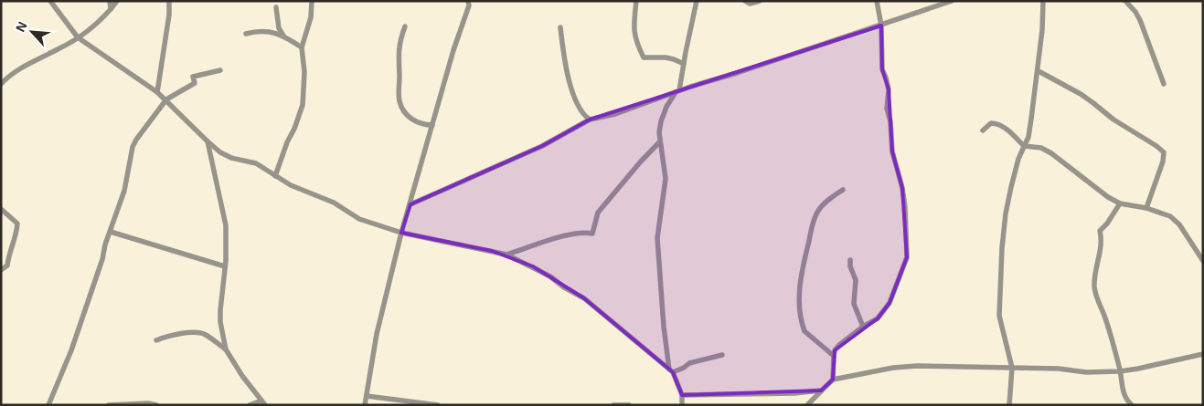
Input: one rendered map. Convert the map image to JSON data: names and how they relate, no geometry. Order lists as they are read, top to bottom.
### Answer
{
  "north": "top left"
}
